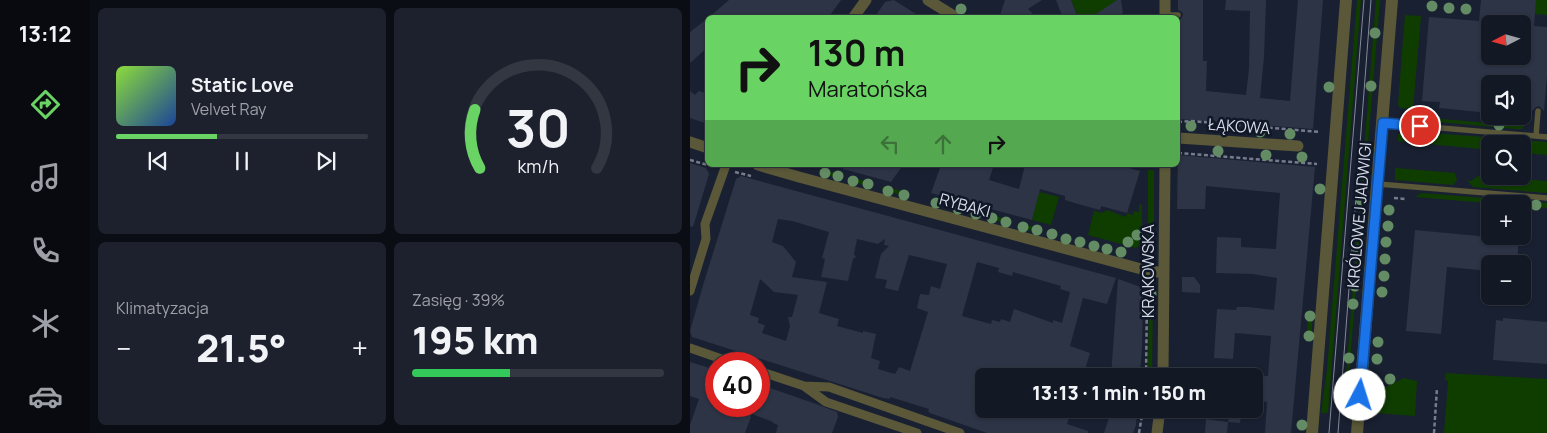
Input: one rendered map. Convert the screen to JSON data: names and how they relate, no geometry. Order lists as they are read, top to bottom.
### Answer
{
  "streets": {
    "street": [
      "ŁĄKOWA",
      "RYBAKI",
      "KRÓLOWEJ JADWIGI",
      "KRAKOWSKA"
    ]
  },
  "crossings": [
    ["RYBAKI", "KRAKOWSKA"]
  ],
  "north": "left",
  "page": {
    "tabs": "13:12",
    "map_buttons": ["+", "−"],
    "turn": ["130 m", "Maratońska"],
    "song": ["Static Love", "Velvet Ray"],
    "tile": [
      "Klimatyzacja",
      ["Zasięg · 39%", "195 km"]
    ],
    "heat": ["−", "21.5°", "+"],
    "limit": "40",
    "trip": "13:13 · 1 min · 150 m",
    "gauge": ["30", "km/h"]
  }
}
